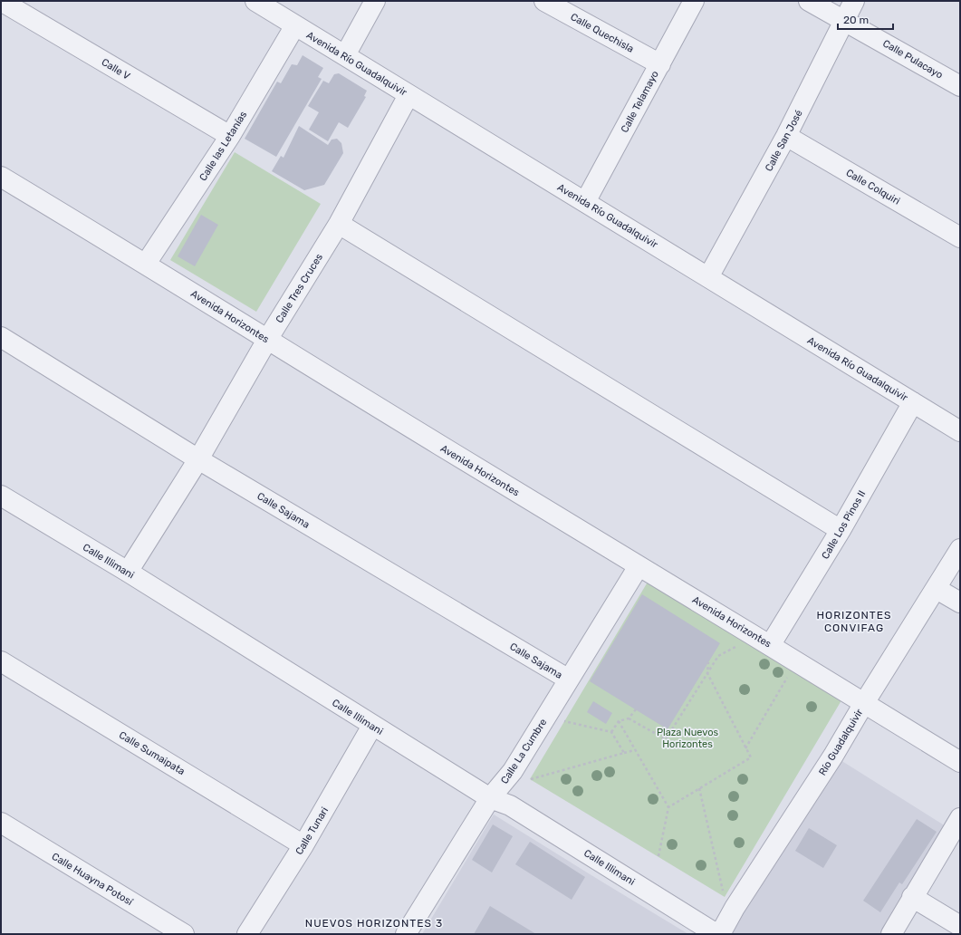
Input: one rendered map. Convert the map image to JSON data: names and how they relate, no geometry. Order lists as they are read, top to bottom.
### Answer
{
  "streets": {
    "street": [
      "Calle Quechisla",
      "Calle Pulacayo",
      "Avenida Río Guadalquivir",
      "Calle V",
      "Calle Telamayo",
      "Calle San José",
      "Calle las Letanías",
      "Calle Colquiri",
      "Calle Tres Cruces",
      "Avenida Horizontes",
      "Calle Sajama",
      "Calle Los Pinos II",
      "Calle Illimani",
      "Río Guadalquivir",
      "Calle La Cumbre",
      "Calle Sumaipata",
      "Calle Tunari",
      "Calle Huayna Potosí"
    ]
  },
  "crossings": [
    ["Calle Quechisla", "Calle Telamayo"],
    ["Calle Pulacayo", "Calle San José"],
    ["Avenida Río Guadalquivir", "Calle Telamayo"],
    ["Avenida Río Guadalquivir", "Calle San José"],
    ["Avenida Río Guadalquivir", "Calle las Letanías"],
    ["Avenida Río Guadalquivir", "Calle Tres Cruces"],
    ["Avenida Río Guadalquivir", "Calle Los Pinos II"],
    ["Calle V", "Calle las Letanías"],
    ["Calle San José", "Calle Colquiri"],
    ["Calle las Letanías", "Avenida Horizontes"],
    ["Calle Tres Cruces", "Avenida Horizontes"],
    ["Calle Tres Cruces", "Calle Sajama"],
    ["Calle Tres Cruces", "Calle Illimani"],
    ["Avenida Horizontes", "Calle Los Pinos II"],
    ["Avenida Horizontes", "Río Guadalquivir"],
    ["Avenida Horizontes", "Calle La Cumbre"],
    ["Calle Sajama", "Calle La Cumbre"],
    ["Calle Illimani", "Calle La Cumbre"],
    ["Calle Illimani", "Calle Tunari"],
    ["Calle Sumaipata", "Calle Tunari"]
  ],
  "districts": ["HORIZONTES CONVIFAG", "NUEVOS HORIZONTES 3"],
  "parks": ["Plaza Nuevos Horizontes"],
  "scale_bar": "20 m"
}
